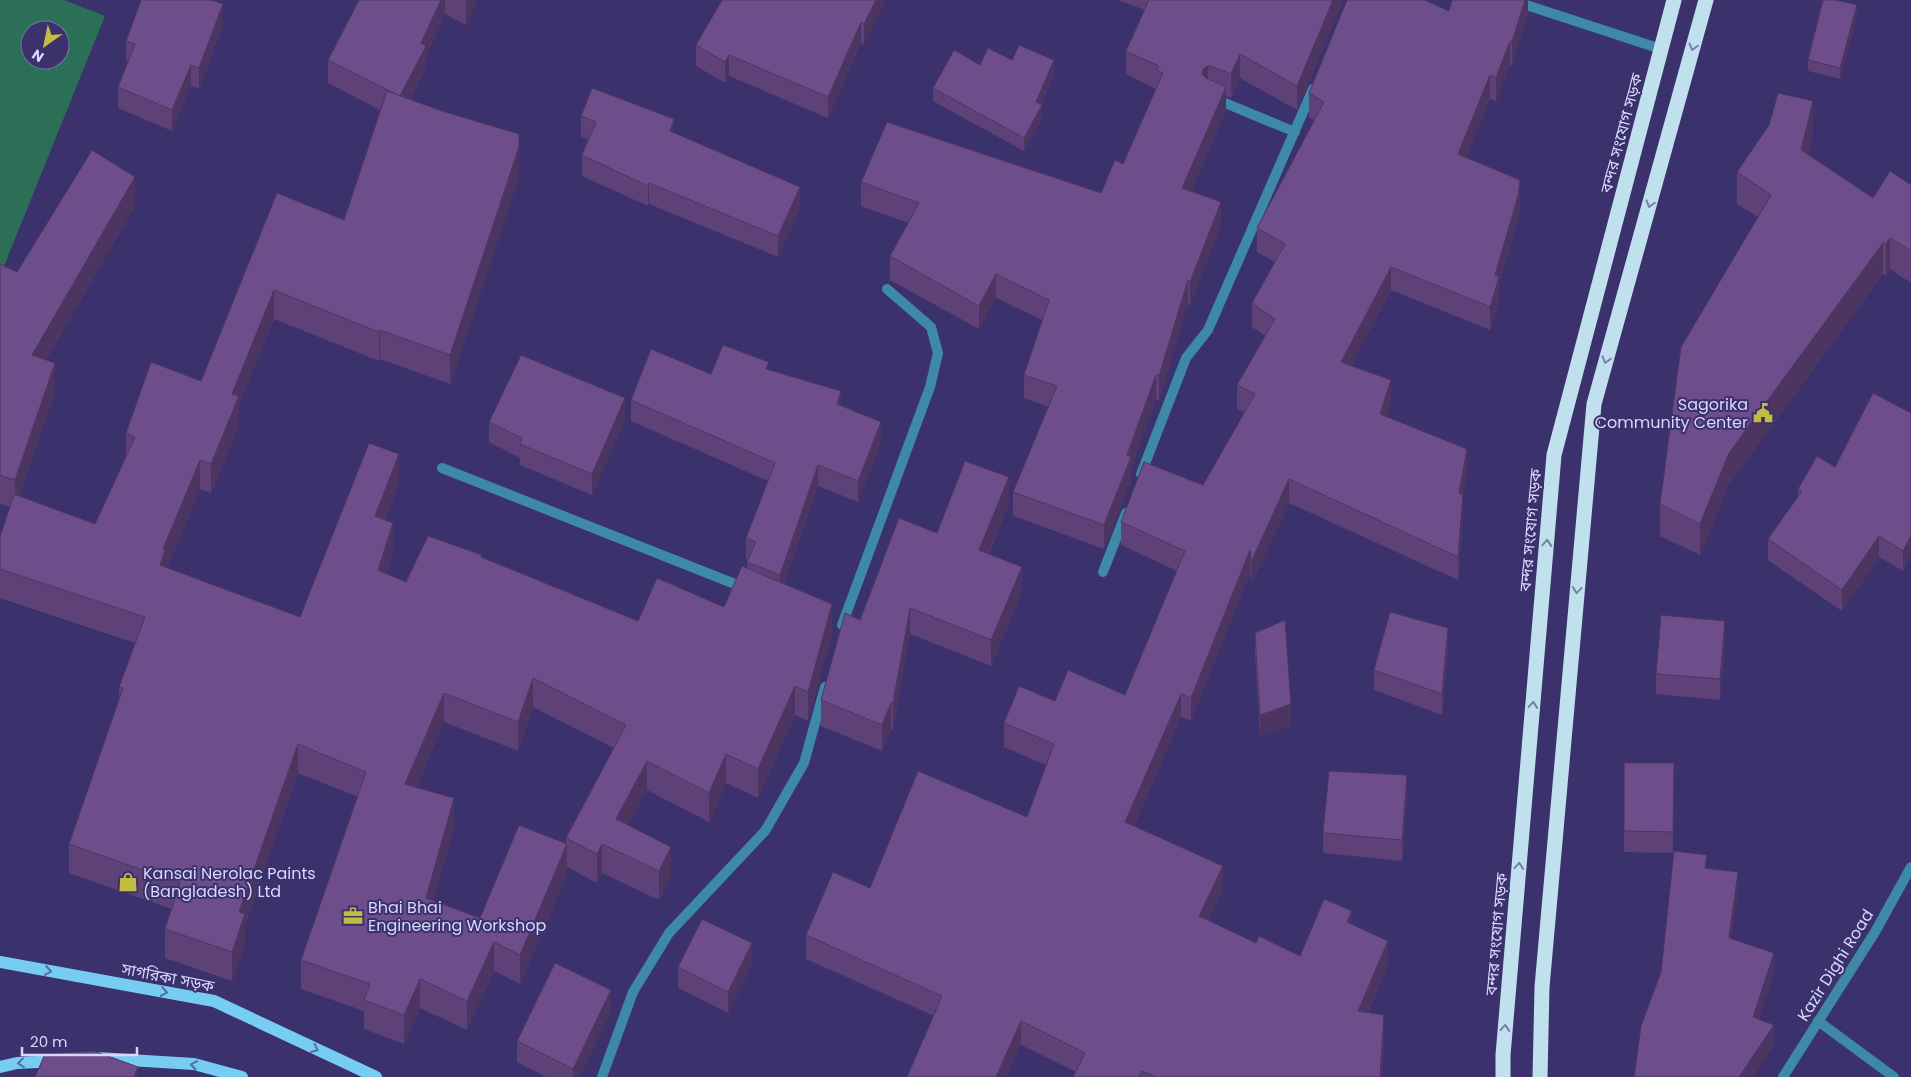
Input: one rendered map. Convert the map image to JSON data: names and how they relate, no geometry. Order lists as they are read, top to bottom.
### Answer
{
  "streets": {
    "highway": ["বন্দর সংযোগ সড়ক"],
    "main road": ["সাগরিকা সড়ক"],
    "street": ["Kazir Dighi Road"]
  },
  "places": {
    "public building": ["Sagorika Community Center"],
    "shop": ["Kansai Nerolac Paints (Bangladesh) Ltd"],
    "office": ["Bhai Bhai Engineering Workshop"]
  },
  "scale_bar": "20 m",
  "north": "bottom left"
}
